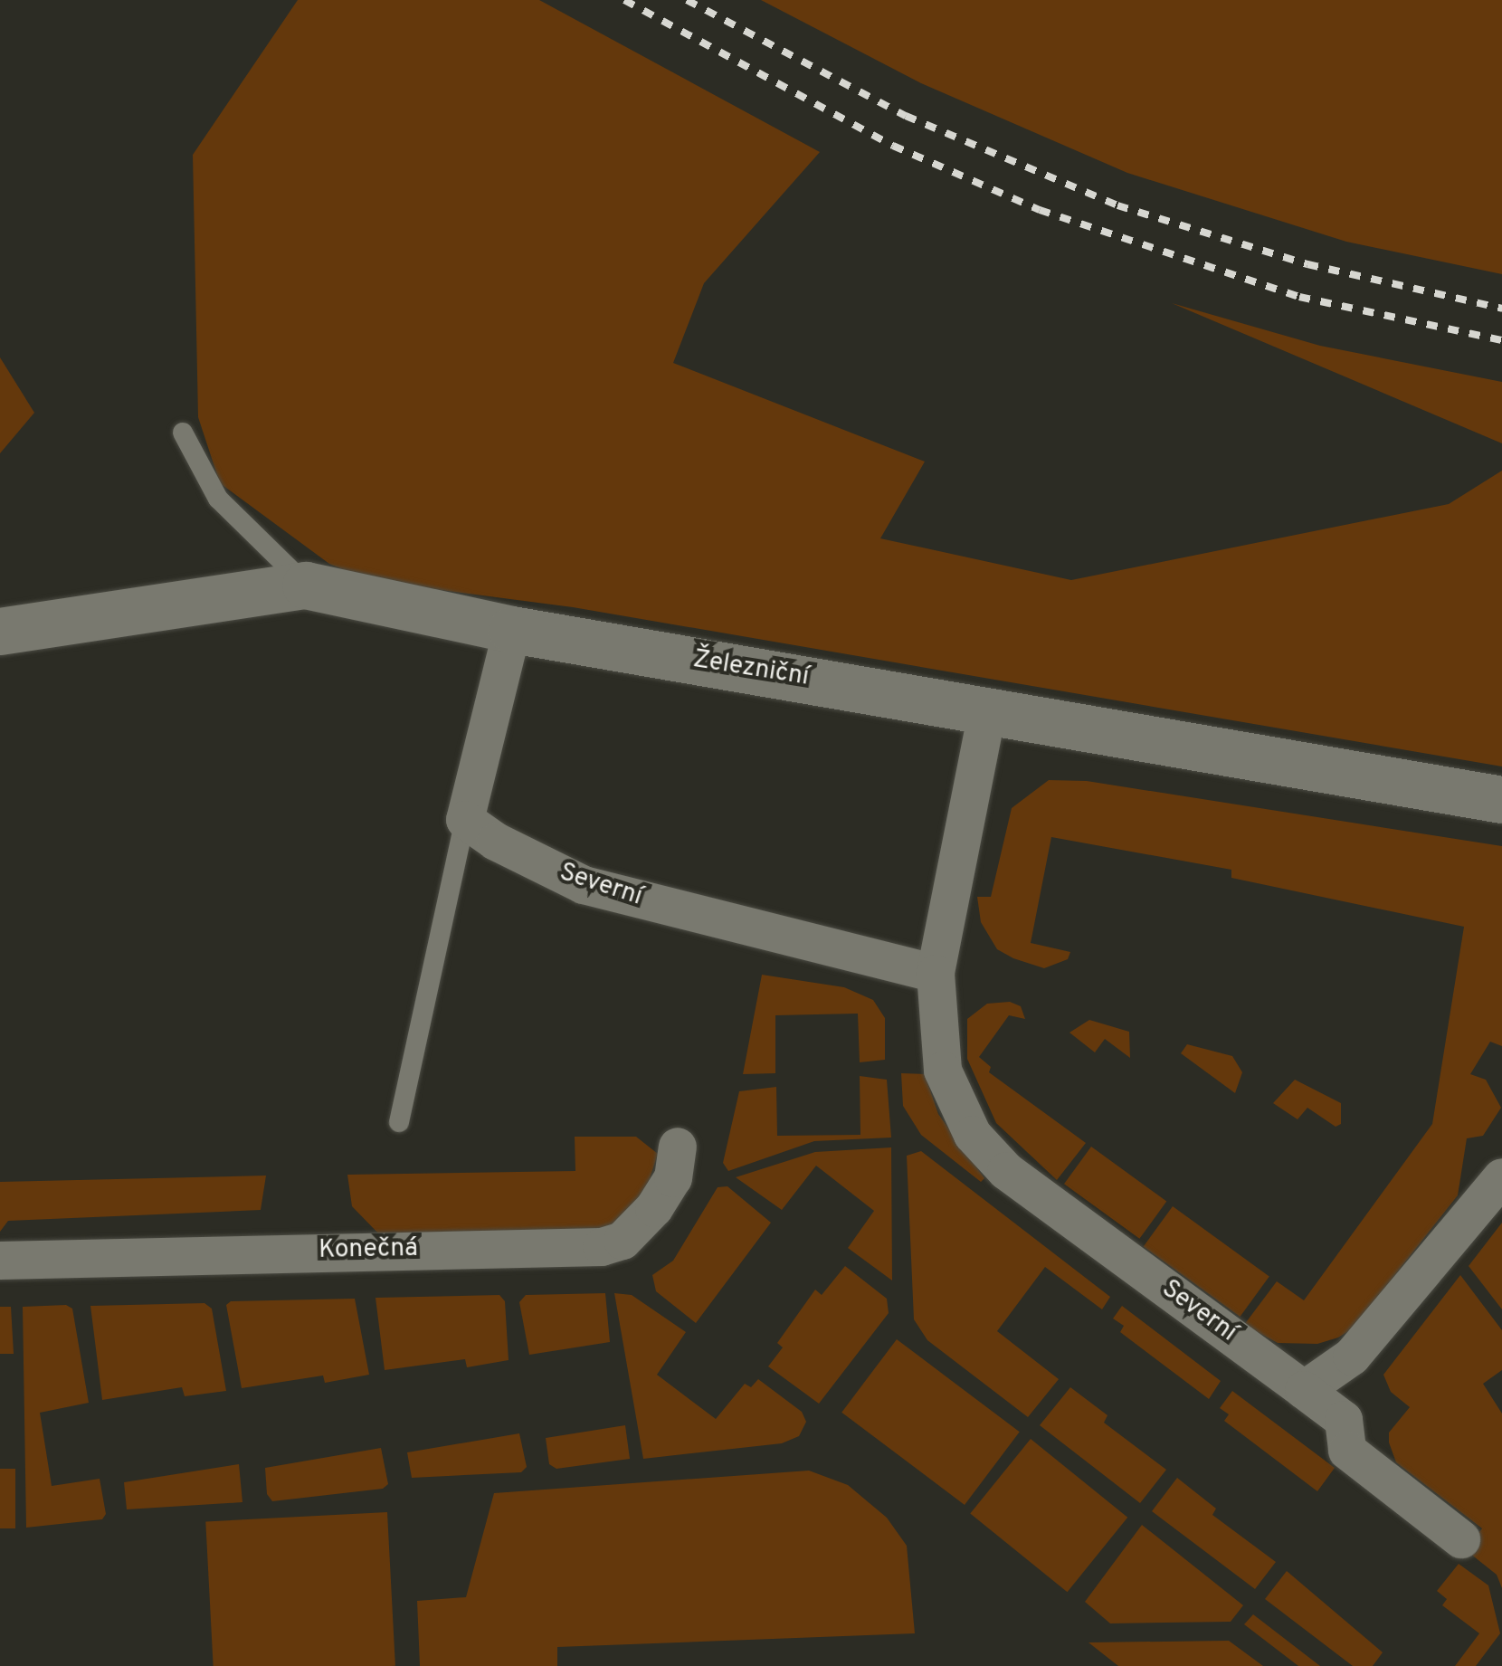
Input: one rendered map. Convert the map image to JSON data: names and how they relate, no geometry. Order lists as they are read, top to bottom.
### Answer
{
  "streets": {
    "street": ["Železniční", "Severní", "Konečná"]
  },
  "crossings": [
    ["Železniční", "Severní"]
  ]
}
